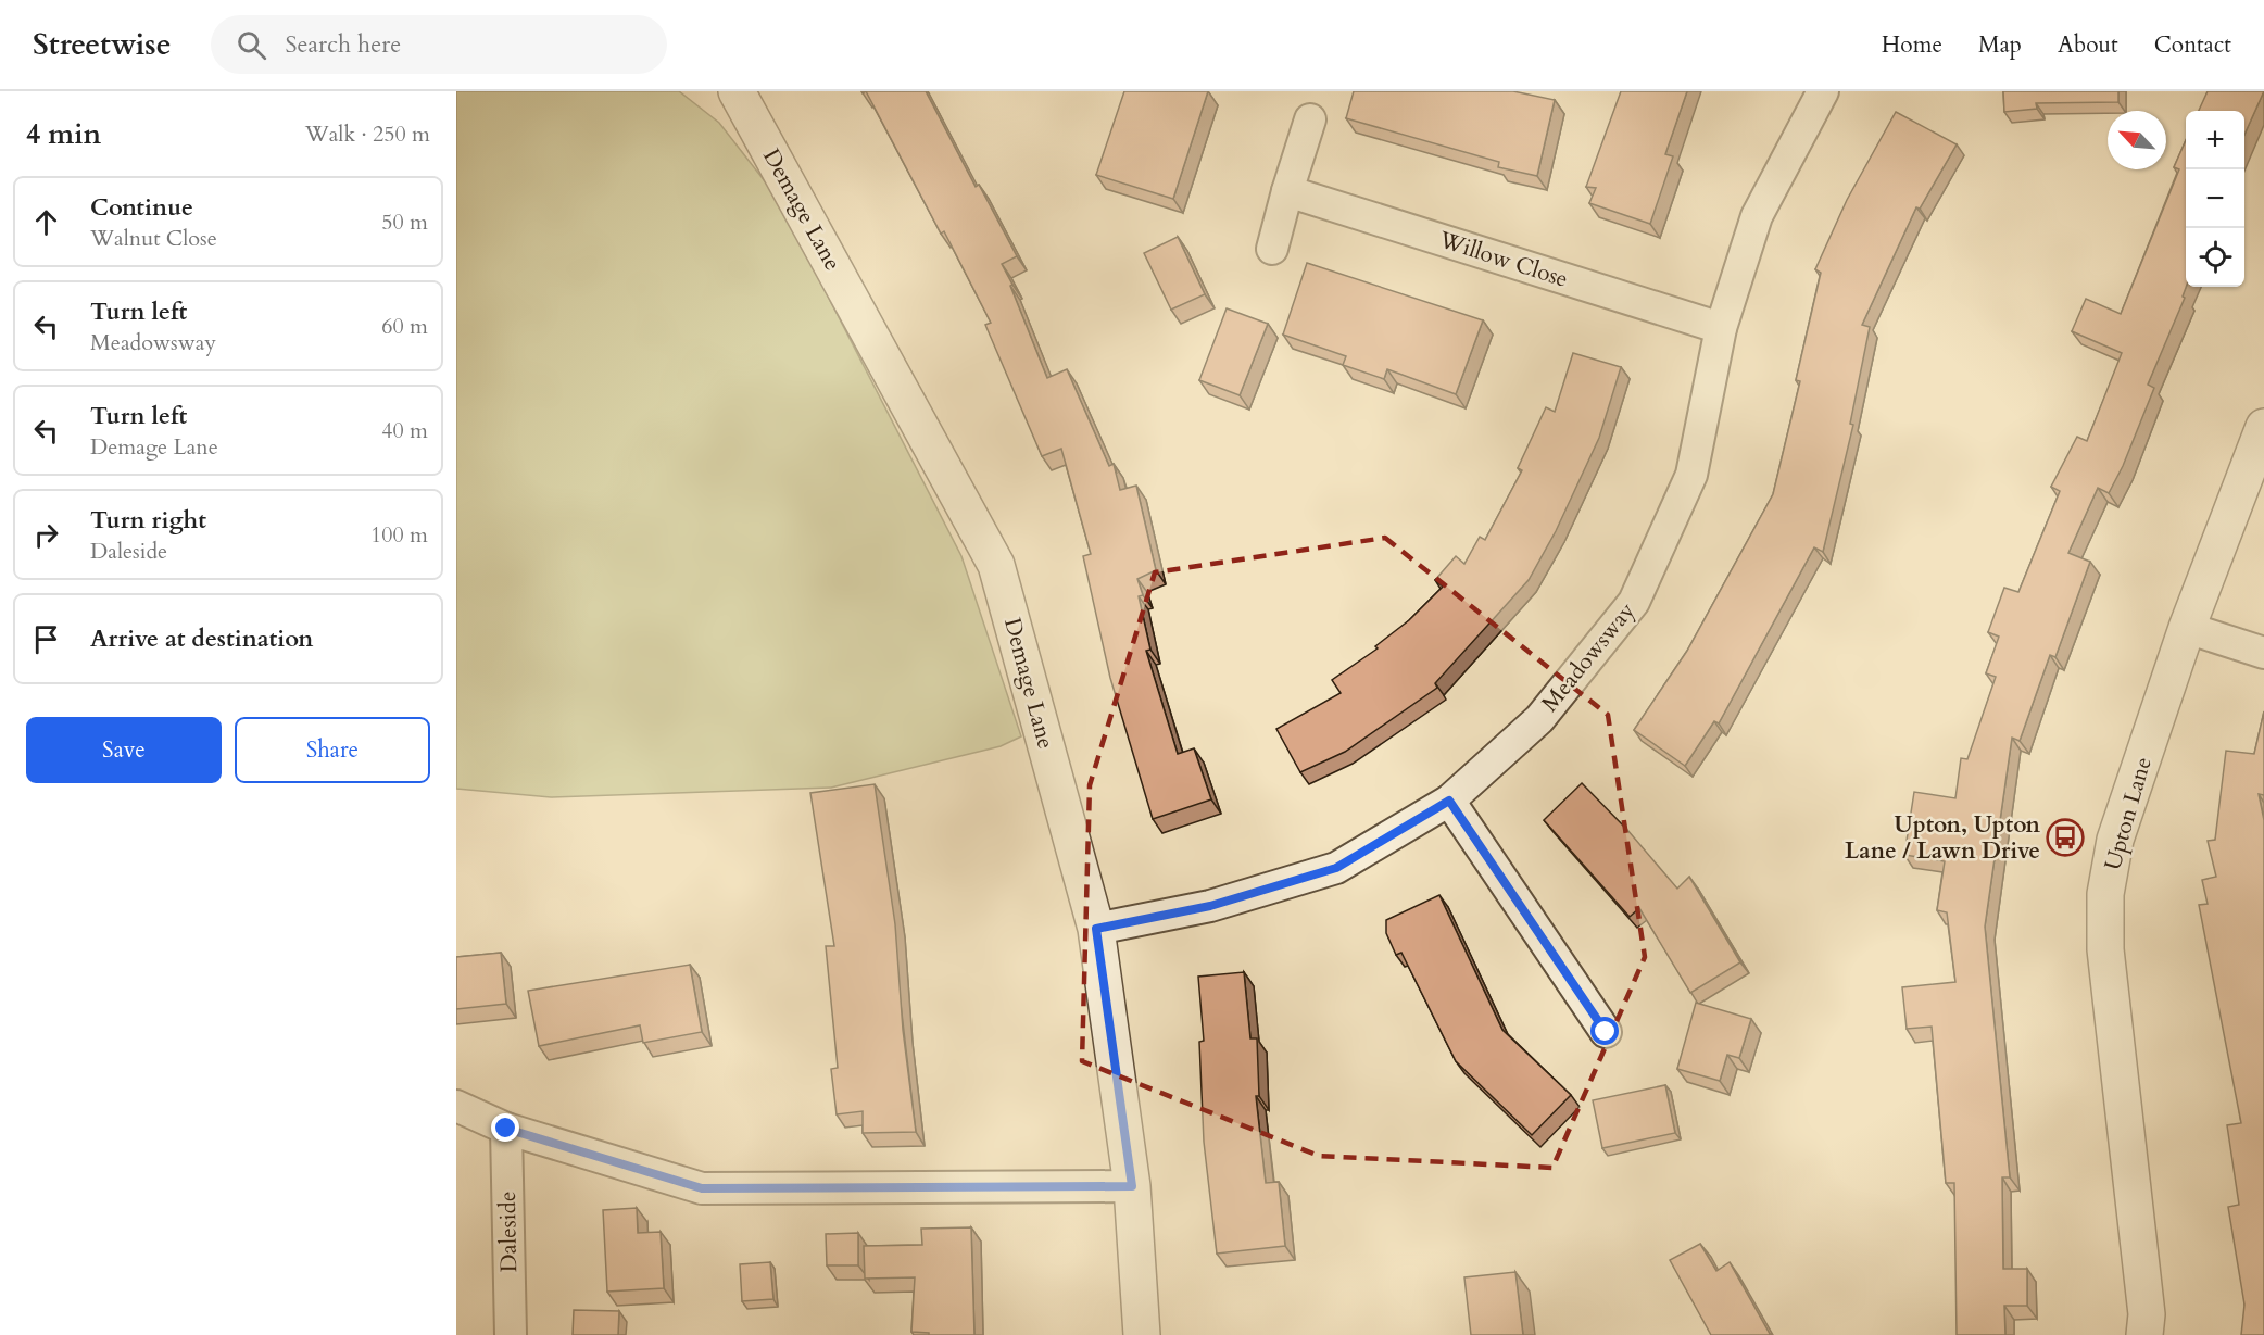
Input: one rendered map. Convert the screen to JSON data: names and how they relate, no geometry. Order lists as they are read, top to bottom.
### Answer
{
  "streets": {
    "street": [
      "Demage Lane",
      "Willow Close",
      "Meadowsway",
      "Upton Lane",
      "Daleside"
    ]
  },
  "crossings": [
    ["Demage Lane", "Meadowsway"],
    ["Willow Close", "Meadowsway"]
  ],
  "places": {
    "bus stop": ["Upton, Upton Lane / Lawn Drive"]
  },
  "north": "top left",
  "page": {
    "header": "Streetwise",
    "search": "Search here",
    "nav": [
      "Home",
      "Map",
      "About",
      "Contact"
    ],
    "heading": ["4 min", "Walk · 250 m"],
    "map_buttons": ["+", "−"],
    "list": [
      ["Continue", "Walnut Close", "50 m"],
      ["Turn left", "Meadowsway", "60 m"],
      ["Turn left", "Demage Lane", "40 m"],
      ["Turn right", "Daleside", "100 m"],
      "Arrive at destination"
    ],
    "buttons": ["Save", "Share"]
  }
}
